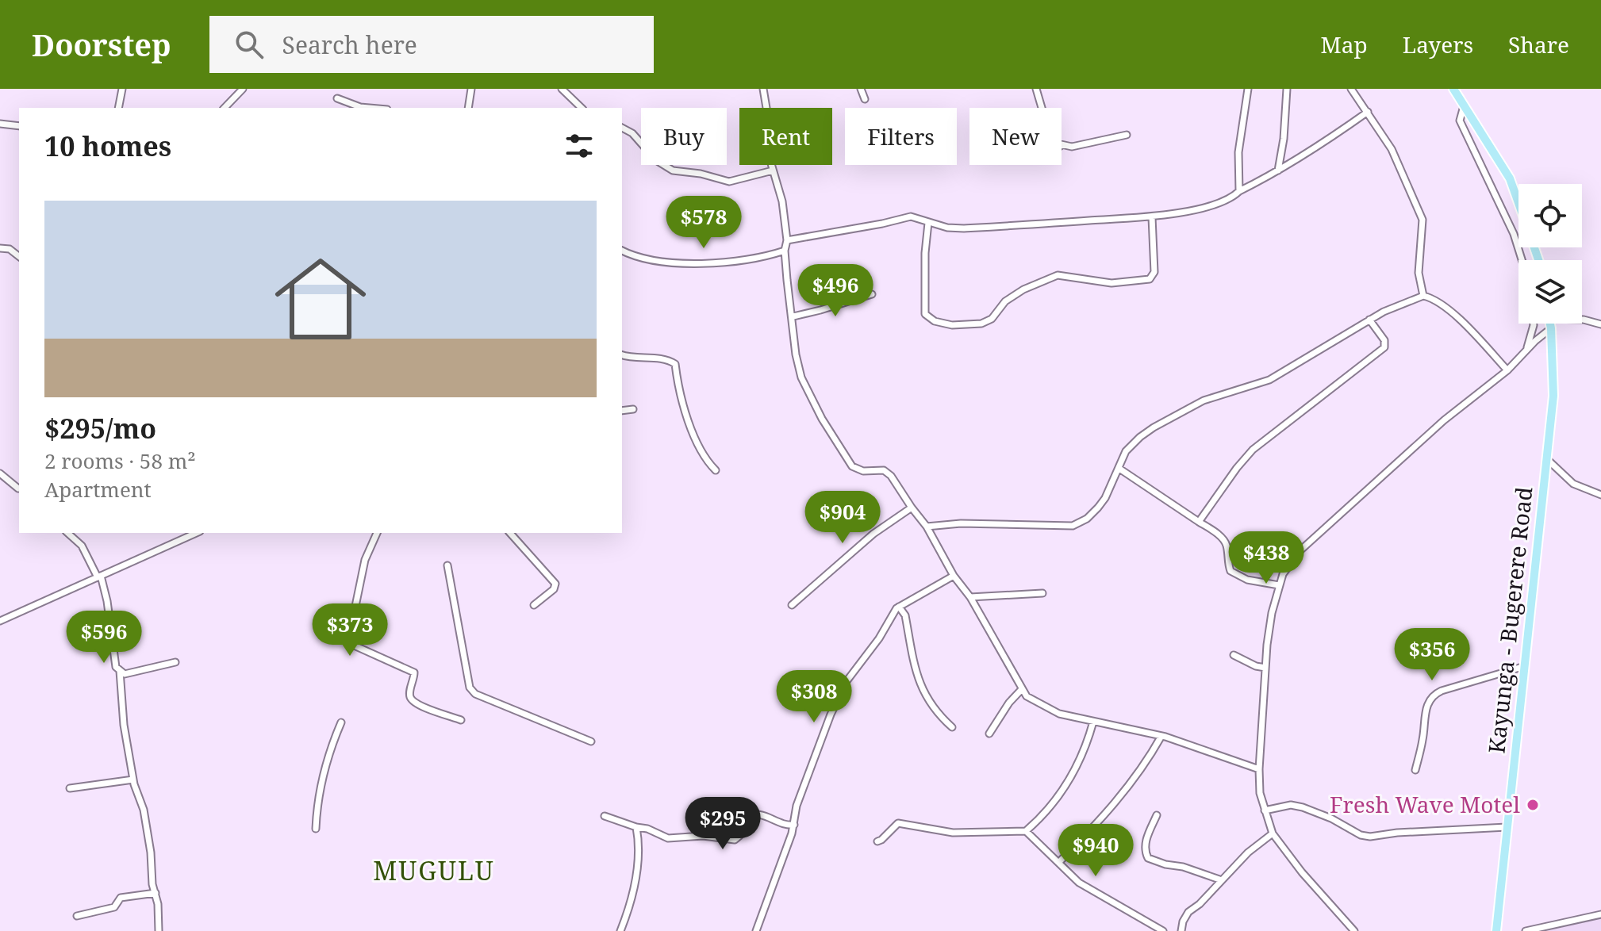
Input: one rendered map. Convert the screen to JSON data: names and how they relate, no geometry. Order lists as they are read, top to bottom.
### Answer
{
  "streets": {
    "main road": ["Kayunga - Bugerere Road"]
  },
  "districts": ["MUGULU"],
  "places": ["Fresh Wave Motel"],
  "page": {
    "header": "Doorstep",
    "search": "Search here",
    "nav": ["Map", "Layers", "Share"],
    "chip": [
      "Buy",
      "Rent",
      "Filters",
      "New"
    ],
    "heading": "10 homes",
    "list": [
      {
        "name": "$295/mo",
        "note": "2 rooms · 58 m² · Apartment"
      }
    ],
    "price": [
      "$578",
      "$496",
      "$904",
      "$438",
      "$373",
      "$596",
      "$356",
      "$308",
      "$295",
      "$940"
    ]
  }
}
